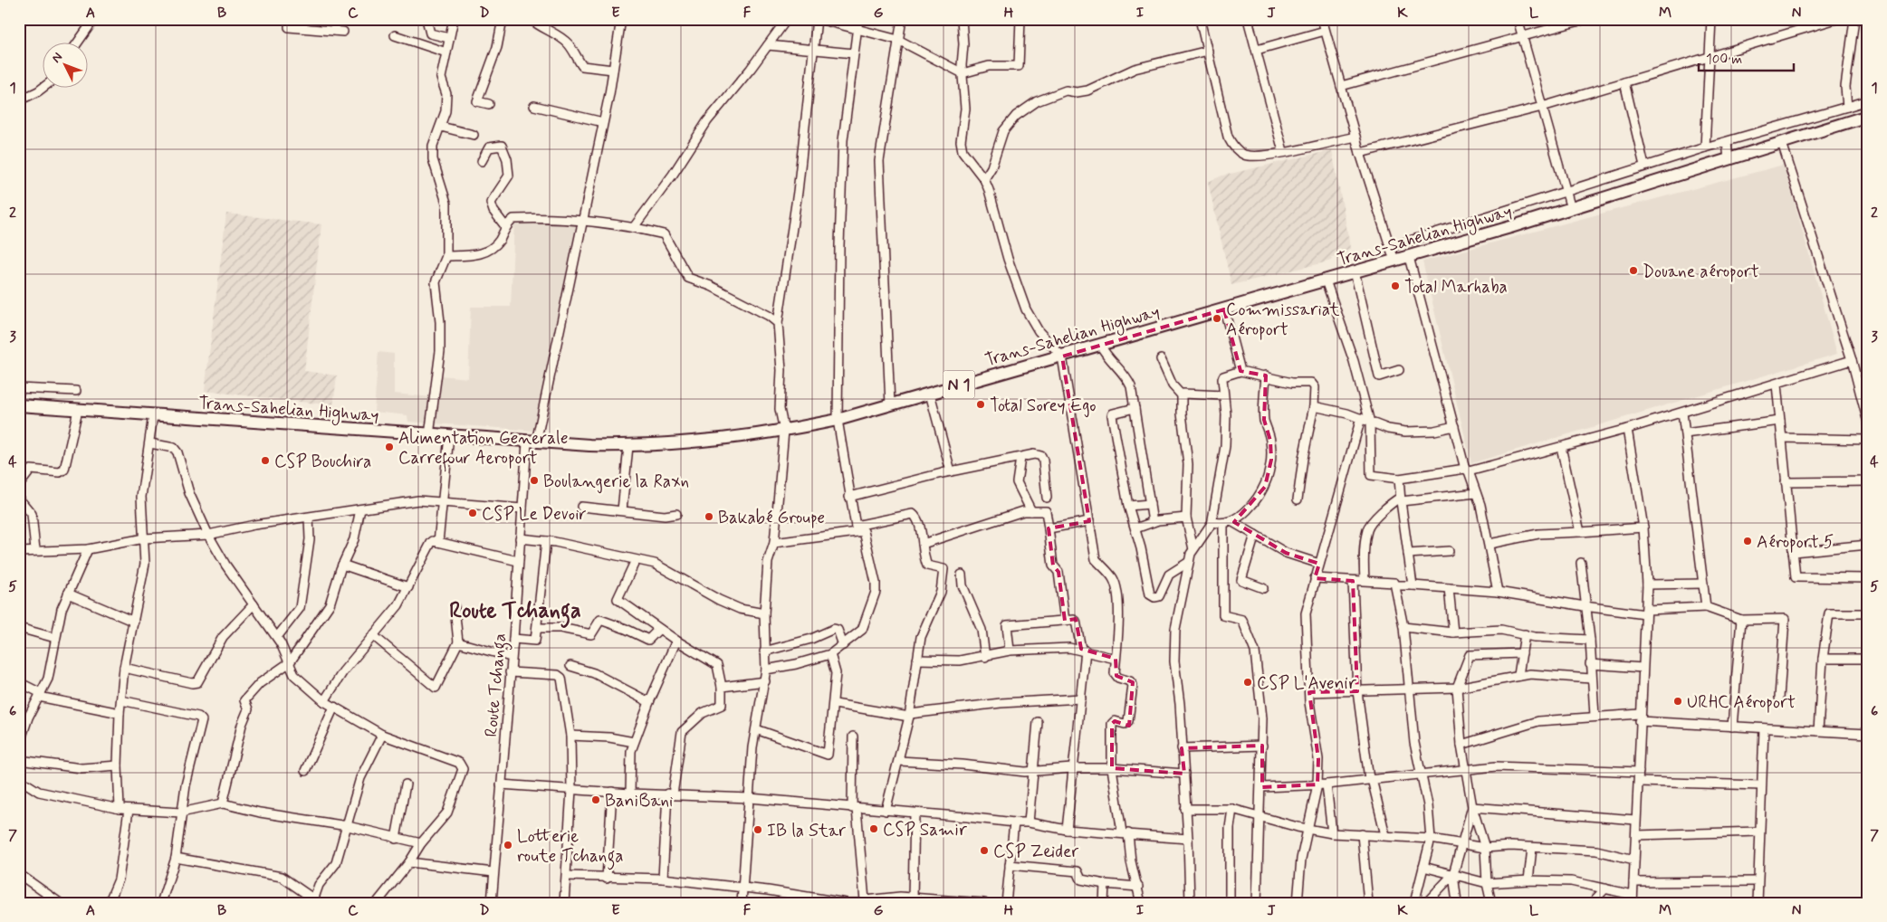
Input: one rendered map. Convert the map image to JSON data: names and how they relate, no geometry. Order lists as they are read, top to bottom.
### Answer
{
  "streets": {
    "highway": ["Trans-Sahelian Highway", "N 1"],
    "street": ["Route Tchanga"]
  },
  "crossings": [
    ["Trans-Sahelian Highway", "Route Tchanga"]
  ],
  "districts": ["Route Tchanga"],
  "places": [
    "Douane aéroport",
    "Total Marhaba",
    "Commissariat Aéroport",
    "Total Sorey Ego",
    "Alimentation Generale Carrefour Aeroport",
    "CSP Bouchira",
    "Boulangerie la Raxn",
    "CSP Le Devoir",
    "Bakabé Groupe",
    "Aéroport 5",
    "CSP L'Avenir",
    "URHC Aéroport",
    "BaniBani",
    "CSP Samir",
    "IB la Star",
    "Lotterie route Tchanga",
    "CSP Zeider"
  ],
  "scale_bar": "100 m",
  "north": "top left",
  "grid": {
    "columns": [
      "A",
      "B",
      "C",
      "D",
      "E",
      "F",
      "G",
      "H",
      "I",
      "J",
      "K",
      "L",
      "M",
      "N"
    ],
    "rows": [
      "1",
      "2",
      "3",
      "4",
      "5",
      "6",
      "7"
    ]
  }
}
